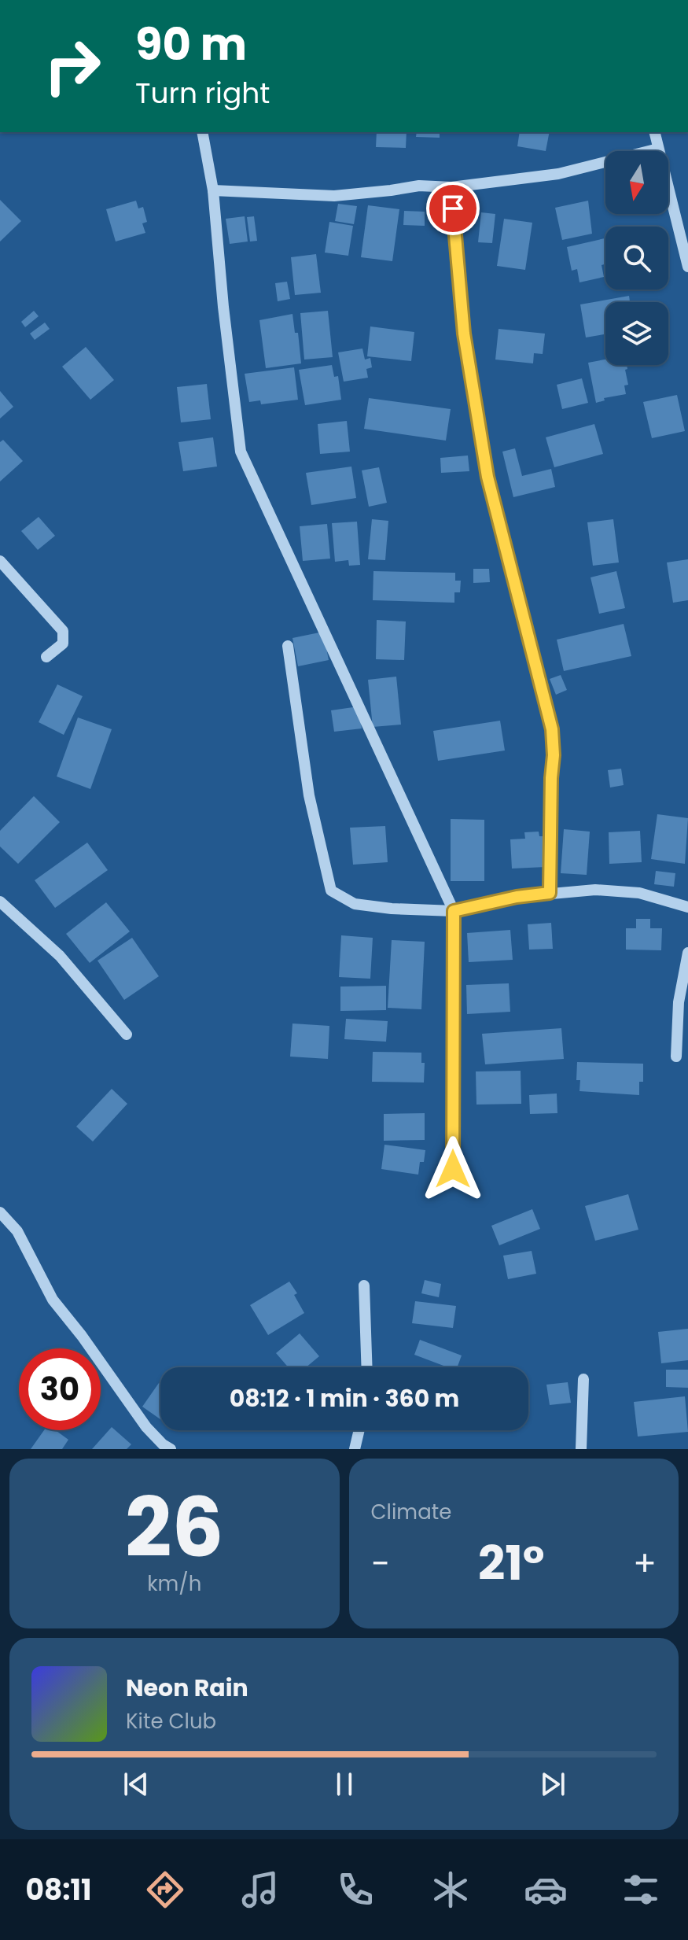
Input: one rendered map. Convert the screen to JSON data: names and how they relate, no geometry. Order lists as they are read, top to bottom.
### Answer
{
  "north": "bottom",
  "page": {
    "turn": ["90 m", "Turn right"],
    "limit": "30",
    "trip": "08:12 · 1 min · 360 m",
    "tile": [
      ["26", "km/h"],
      "Climate"
    ],
    "heat": ["−", "21°", "+"],
    "song": ["Neon Rain", "Kite Club"],
    "tabs": "08:11"
  }
}
